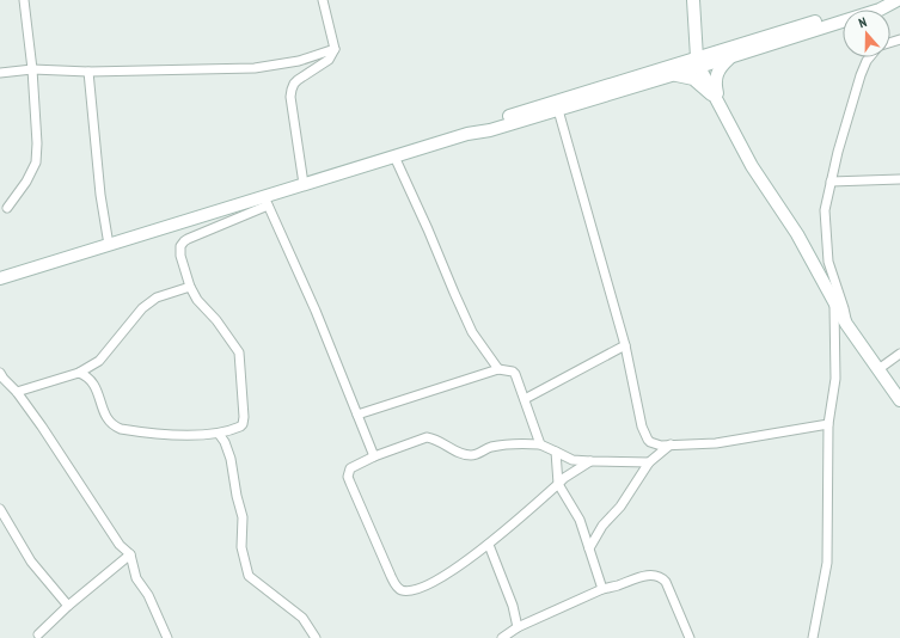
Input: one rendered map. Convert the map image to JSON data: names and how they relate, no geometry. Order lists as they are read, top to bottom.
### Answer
{
  "north": "top"
}
